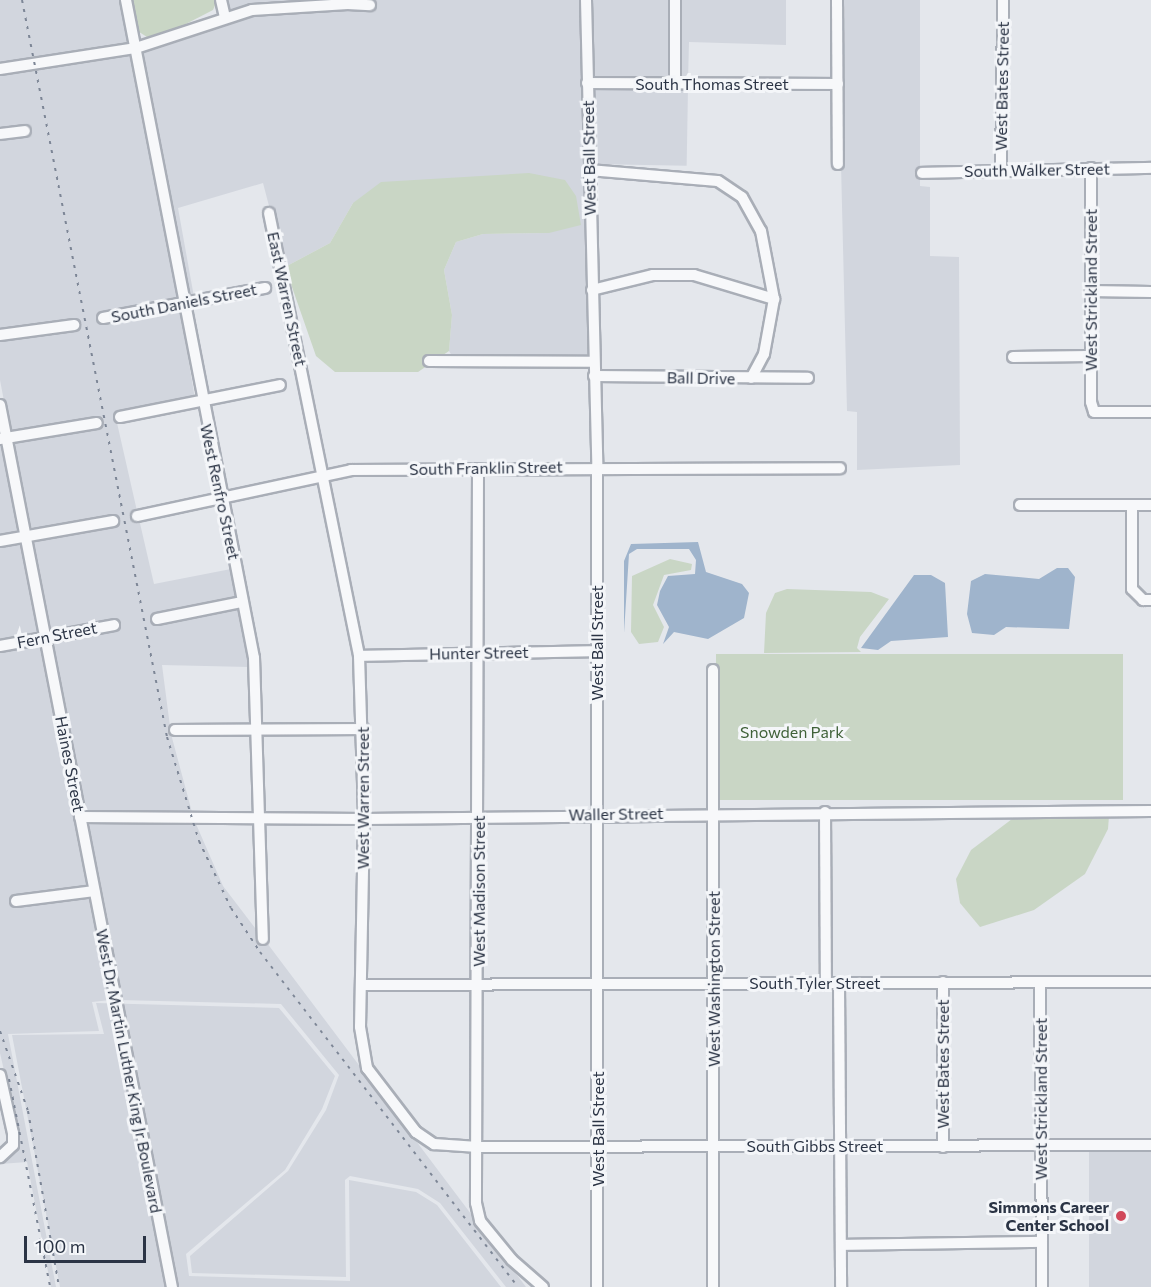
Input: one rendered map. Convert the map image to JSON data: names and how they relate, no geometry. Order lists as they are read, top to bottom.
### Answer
{
  "streets": {
    "street": [
      "South Thomas Street",
      "West Bates Street",
      "West Ball Street",
      "South Walker Street",
      "West Strickland Street",
      "East Warren Street",
      "South Daniels Street",
      "Ball Drive",
      "South Franklin Street",
      "West Renfro Street",
      "Fern Street",
      "Hunter Street",
      "Haines Street",
      "West Warren Street",
      "Waller Street",
      "West Madison Street",
      "West Washington Street",
      "South Tyler Street",
      "West Dr Martin Luther King Jr Boulevard",
      "South Gibbs Street"
    ]
  },
  "crossings": [
    ["South Thomas Street", "West Ball Street"],
    ["West Bates Street", "South Walker Street"],
    ["West Bates Street", "South Tyler Street"],
    ["West Bates Street", "South Gibbs Street"],
    ["West Ball Street", "Ball Drive"],
    ["West Ball Street", "South Franklin Street"],
    ["West Ball Street", "Hunter Street"],
    ["West Ball Street", "Waller Street"],
    ["West Ball Street", "South Tyler Street"],
    ["West Ball Street", "South Gibbs Street"],
    ["South Walker Street", "West Strickland Street"],
    ["West Strickland Street", "South Tyler Street"],
    ["West Strickland Street", "South Gibbs Street"],
    ["East Warren Street", "West Warren Street"],
    ["South Daniels Street", "West Renfro Street"],
    ["South Franklin Street", "West Renfro Street"],
    ["South Franklin Street", "West Warren Street"],
    ["South Franklin Street", "West Madison Street"],
    ["West Renfro Street", "Waller Street"],
    ["Fern Street", "Haines Street"],
    ["Hunter Street", "West Warren Street"],
    ["Hunter Street", "West Madison Street"],
    ["Haines Street", "Waller Street"],
    ["Haines Street", "West Dr Martin Luther King Jr Boulevard"],
    ["West Warren Street", "Waller Street"],
    ["West Warren Street", "West Madison Street"],
    ["West Warren Street", "South Tyler Street"],
    ["West Warren Street", "South Gibbs Street"],
    ["Waller Street", "West Madison Street"],
    ["Waller Street", "West Washington Street"],
    ["West Madison Street", "South Tyler Street"],
    ["West Madison Street", "South Gibbs Street"],
    ["West Washington Street", "South Tyler Street"],
    ["West Washington Street", "South Gibbs Street"]
  ],
  "parks": ["Snowden Park"],
  "places": ["Simmons Career Center School"],
  "scale_bar": "100 m"
}
